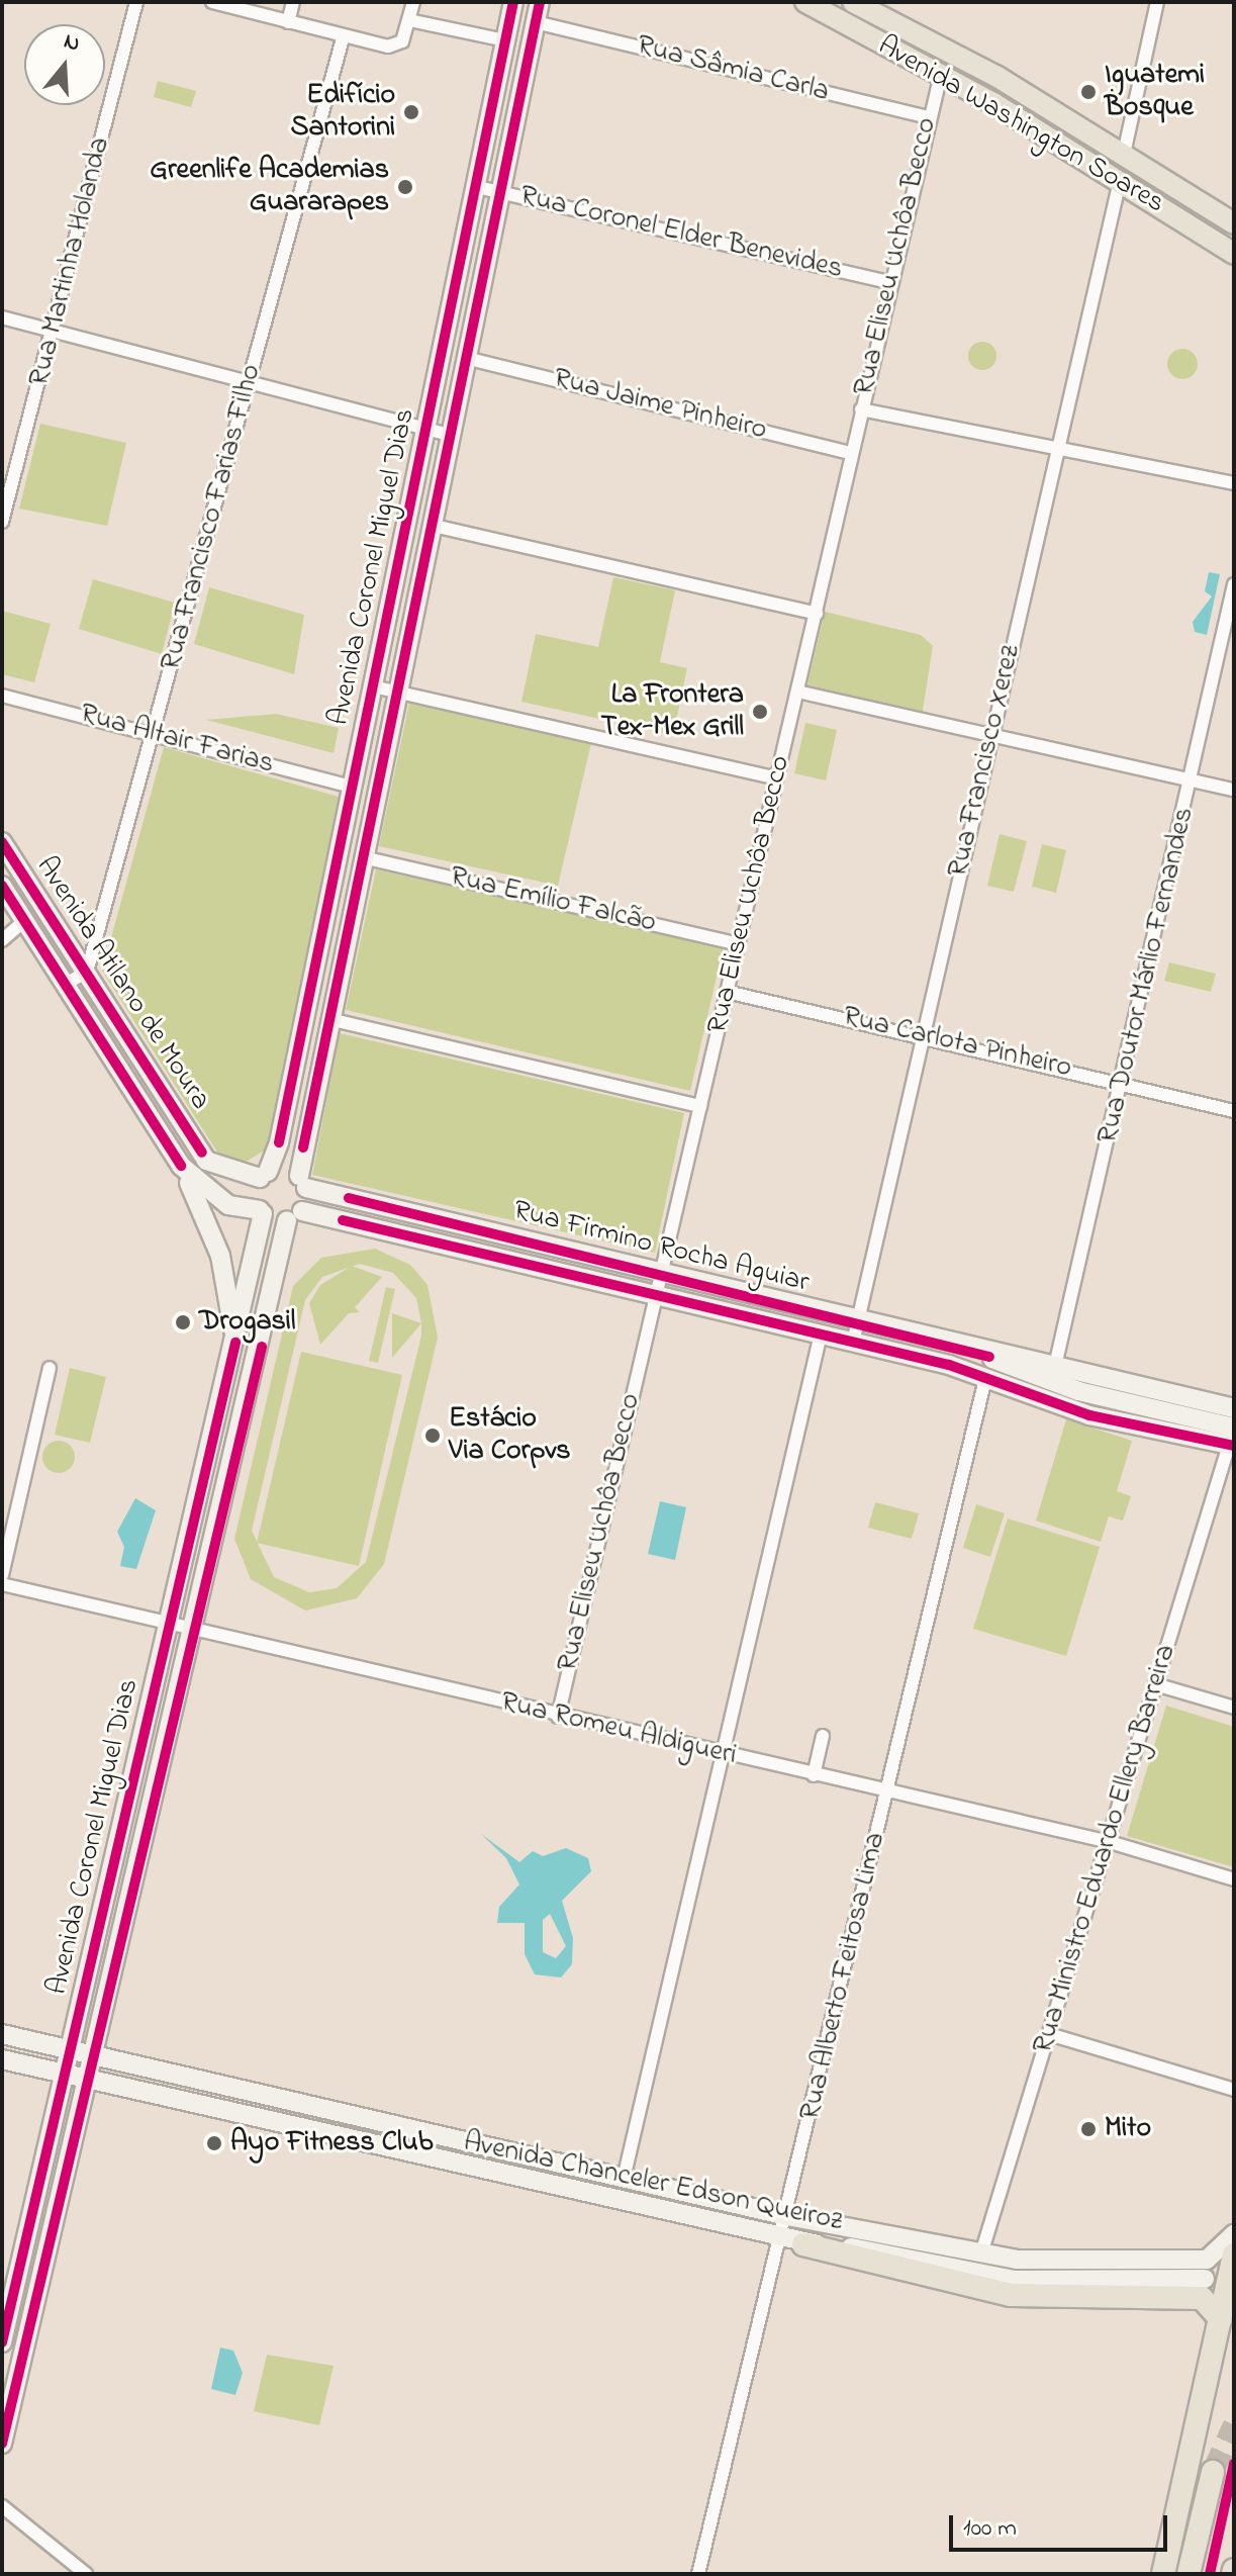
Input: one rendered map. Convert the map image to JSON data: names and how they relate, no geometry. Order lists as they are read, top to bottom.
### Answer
{
  "streets": {
    "main road": [
      "Avenida Washington Soares",
      "Avenida Coronel Miguel Dias",
      "Avenida Atilano de Moura",
      "Rua Firmino Rocha Aguiar",
      "Avenida Chanceler Edson Queiroz"
    ],
    "street": [
      "Rua Sâmia Carla",
      "Rua Coronel Elder Benevides",
      "Rua Eliseu Uchôa Becco",
      "Rua Martinha Holanda",
      "Rua Jaime Pinheiro",
      "Rua Francisco Farias Filho",
      "Rua Altair Farias",
      "Rua Francisco Xerez",
      "Rua Emílio Falcão",
      "Rua Doutor Márlio Fernandes",
      "Rua Carlota Pinheiro",
      "Rua Romeu Aldigueri",
      "Rua Ministro Eduardo Ellery Barreira",
      "Rua Alberto Feitosa Lima"
    ]
  },
  "crossings": [
    ["Rua Sâmia Carla", "Rua Eliseu Uchôa Becco"],
    ["Rua Sâmia Carla", "Avenida Coronel Miguel Dias"],
    ["Avenida Washington Soares", "Rua Eliseu Uchôa Becco"],
    ["Avenida Washington Soares", "Rua Francisco Xerez"],
    ["Rua Coronel Elder Benevides", "Rua Eliseu Uchôa Becco"],
    ["Rua Coronel Elder Benevides", "Avenida Coronel Miguel Dias"],
    ["Rua Eliseu Uchôa Becco", "Rua Jaime Pinheiro"],
    ["Rua Eliseu Uchôa Becco", "Rua Emílio Falcão"],
    ["Rua Eliseu Uchôa Becco", "Rua Carlota Pinheiro"],
    ["Rua Eliseu Uchôa Becco", "Rua Firmino Rocha Aguiar"],
    ["Rua Eliseu Uchôa Becco", "Rua Romeu Aldigueri"],
    ["Rua Jaime Pinheiro", "Avenida Coronel Miguel Dias"],
    ["Rua Francisco Farias Filho", "Rua Altair Farias"],
    ["Rua Francisco Farias Filho", "Avenida Atilano de Moura"],
    ["Avenida Coronel Miguel Dias", "Rua Altair Farias"],
    ["Avenida Coronel Miguel Dias", "Rua Emílio Falcão"],
    ["Avenida Coronel Miguel Dias", "Avenida Atilano de Moura"],
    ["Avenida Coronel Miguel Dias", "Rua Firmino Rocha Aguiar"],
    ["Avenida Coronel Miguel Dias", "Rua Romeu Aldigueri"],
    ["Avenida Coronel Miguel Dias", "Avenida Chanceler Edson Queiroz"],
    ["Rua Francisco Xerez", "Rua Carlota Pinheiro"],
    ["Rua Francisco Xerez", "Rua Firmino Rocha Aguiar"],
    ["Rua Doutor Márlio Fernandes", "Rua Carlota Pinheiro"],
    ["Rua Doutor Márlio Fernandes", "Rua Firmino Rocha Aguiar"],
    ["Avenida Atilano de Moura", "Rua Firmino Rocha Aguiar"],
    ["Rua Firmino Rocha Aguiar", "Rua Ministro Eduardo Ellery Barreira"],
    ["Rua Firmino Rocha Aguiar", "Rua Alberto Feitosa Lima"],
    ["Rua Romeu Aldigueri", "Rua Ministro Eduardo Ellery Barreira"],
    ["Rua Romeu Aldigueri", "Rua Alberto Feitosa Lima"],
    ["Rua Ministro Eduardo Ellery Barreira", "Avenida Chanceler Edson Queiroz"],
    ["Rua Alberto Feitosa Lima", "Avenida Chanceler Edson Queiroz"]
  ],
  "places": [
    "Iguatemi Bosque",
    "Edifício Santorini",
    "Greenlife Academias Guararapes",
    "La Frontera Tex-Mex Grill",
    "Drogasil",
    "Estácio Via Corpvs",
    "Mito",
    "Ayo Fitness Club"
  ],
  "scale_bar": "100 m",
  "north": "top"
}
